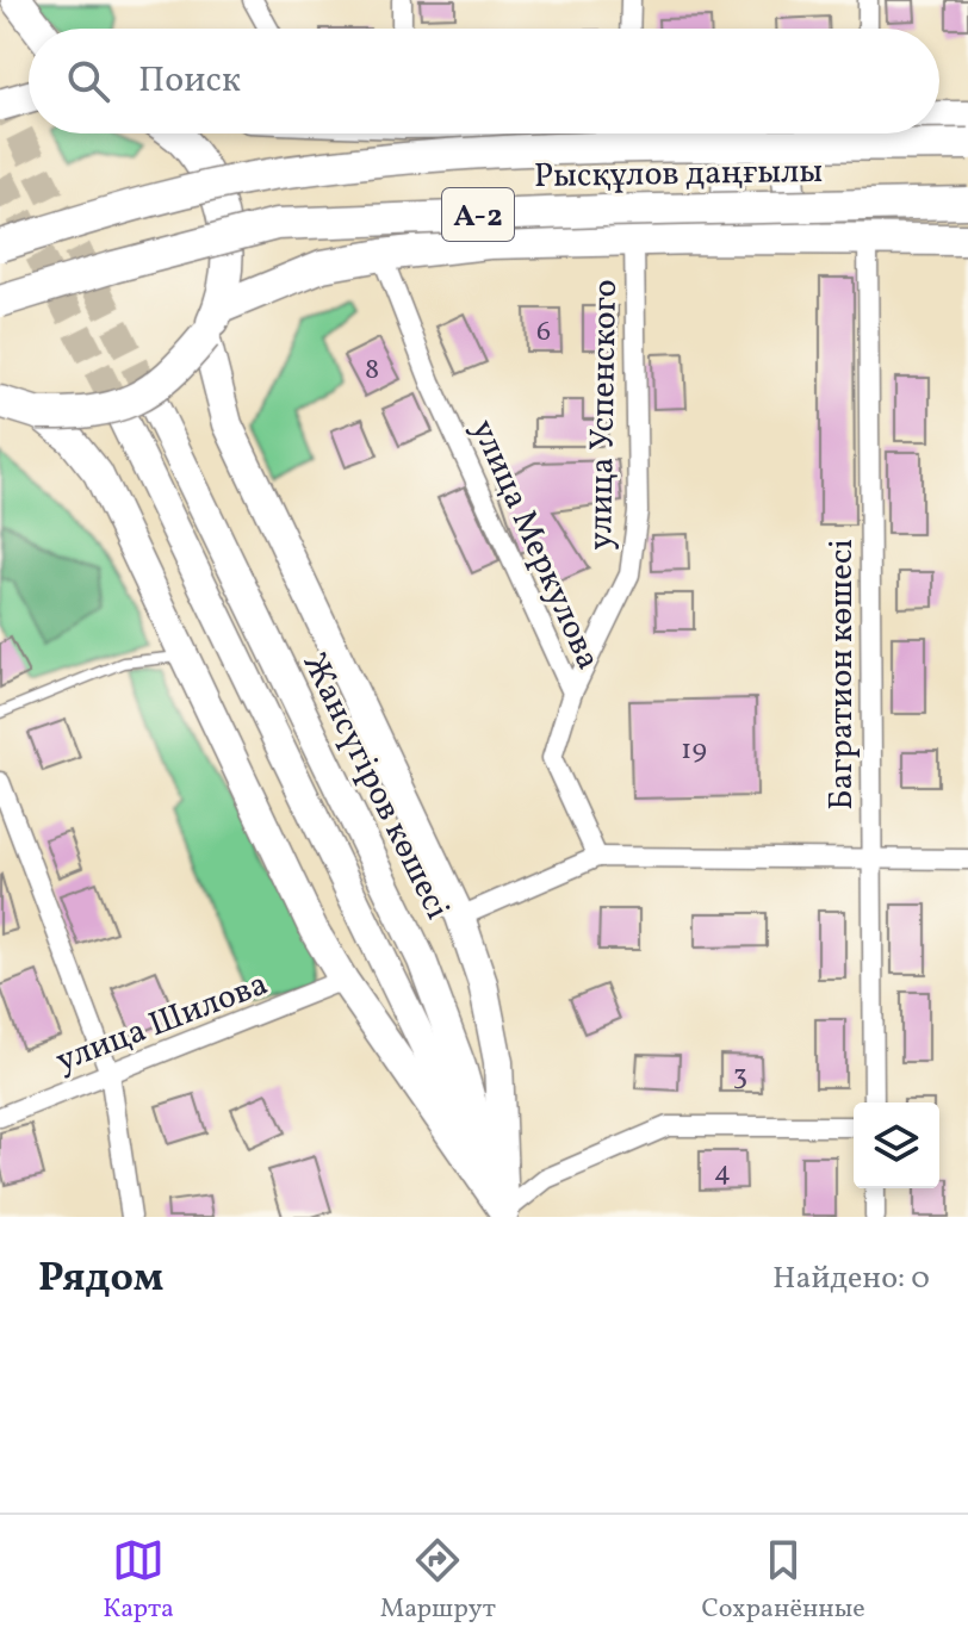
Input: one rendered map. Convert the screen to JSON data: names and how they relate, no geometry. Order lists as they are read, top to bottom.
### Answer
{
  "streets": {
    "main road": ["Рысқұлов даңғылы", "A-2", "Жансүгіров көшесі"],
    "street": [
      "улица Успенского",
      "улица Меркулова",
      "Багратион көшесі",
      "улица Шилова"
    ]
  },
  "crossings": [
    ["улица Успенского", "улица Меркулова"]
  ],
  "house_numbers": [
    "6",
    "8",
    "19",
    "3",
    "4"
  ],
  "page": {
    "search": "Поиск",
    "heading": ["Рядом", "Найдено: 0"],
    "nav": ["Карта", "Маршрут", "Сохранённые"]
  }
}
